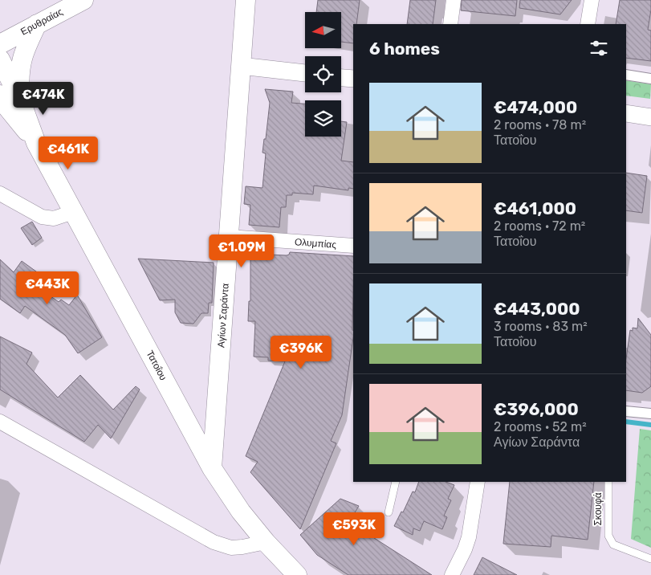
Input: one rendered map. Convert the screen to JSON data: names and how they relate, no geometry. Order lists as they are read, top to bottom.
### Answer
{
  "streets": {
    "main road": ["Ερυθραίας", "Αγίων Σαράντα", "Τατοΐου"],
    "street": ["Ολυμπίας"],
    "lane": ["Σκουφά"]
  },
  "crossings": [
    ["Ολυμπίας", "Αγίων Σαράντα"],
    ["Αγίων Σαράντα", "Τατοΐου"]
  ],
  "north": "left",
  "page": {
    "heading": "6 homes",
    "list": [
      {
        "name": "€474,000",
        "note": "2 rooms · 78 m² · Τατοΐου"
      },
      {
        "name": "€461,000",
        "note": "2 rooms · 72 m² · Τατοΐου"
      },
      {
        "name": "€443,000",
        "note": "3 rooms · 83 m² · Τατοΐου"
      },
      {
        "name": "€396,000",
        "note": "2 rooms · 52 m² · Αγίων Σαράντα"
      }
    ],
    "price": [
      "€474K",
      "€461K",
      "€1.09M",
      "€443K",
      "€396K",
      "€593K"
    ]
  }
}
